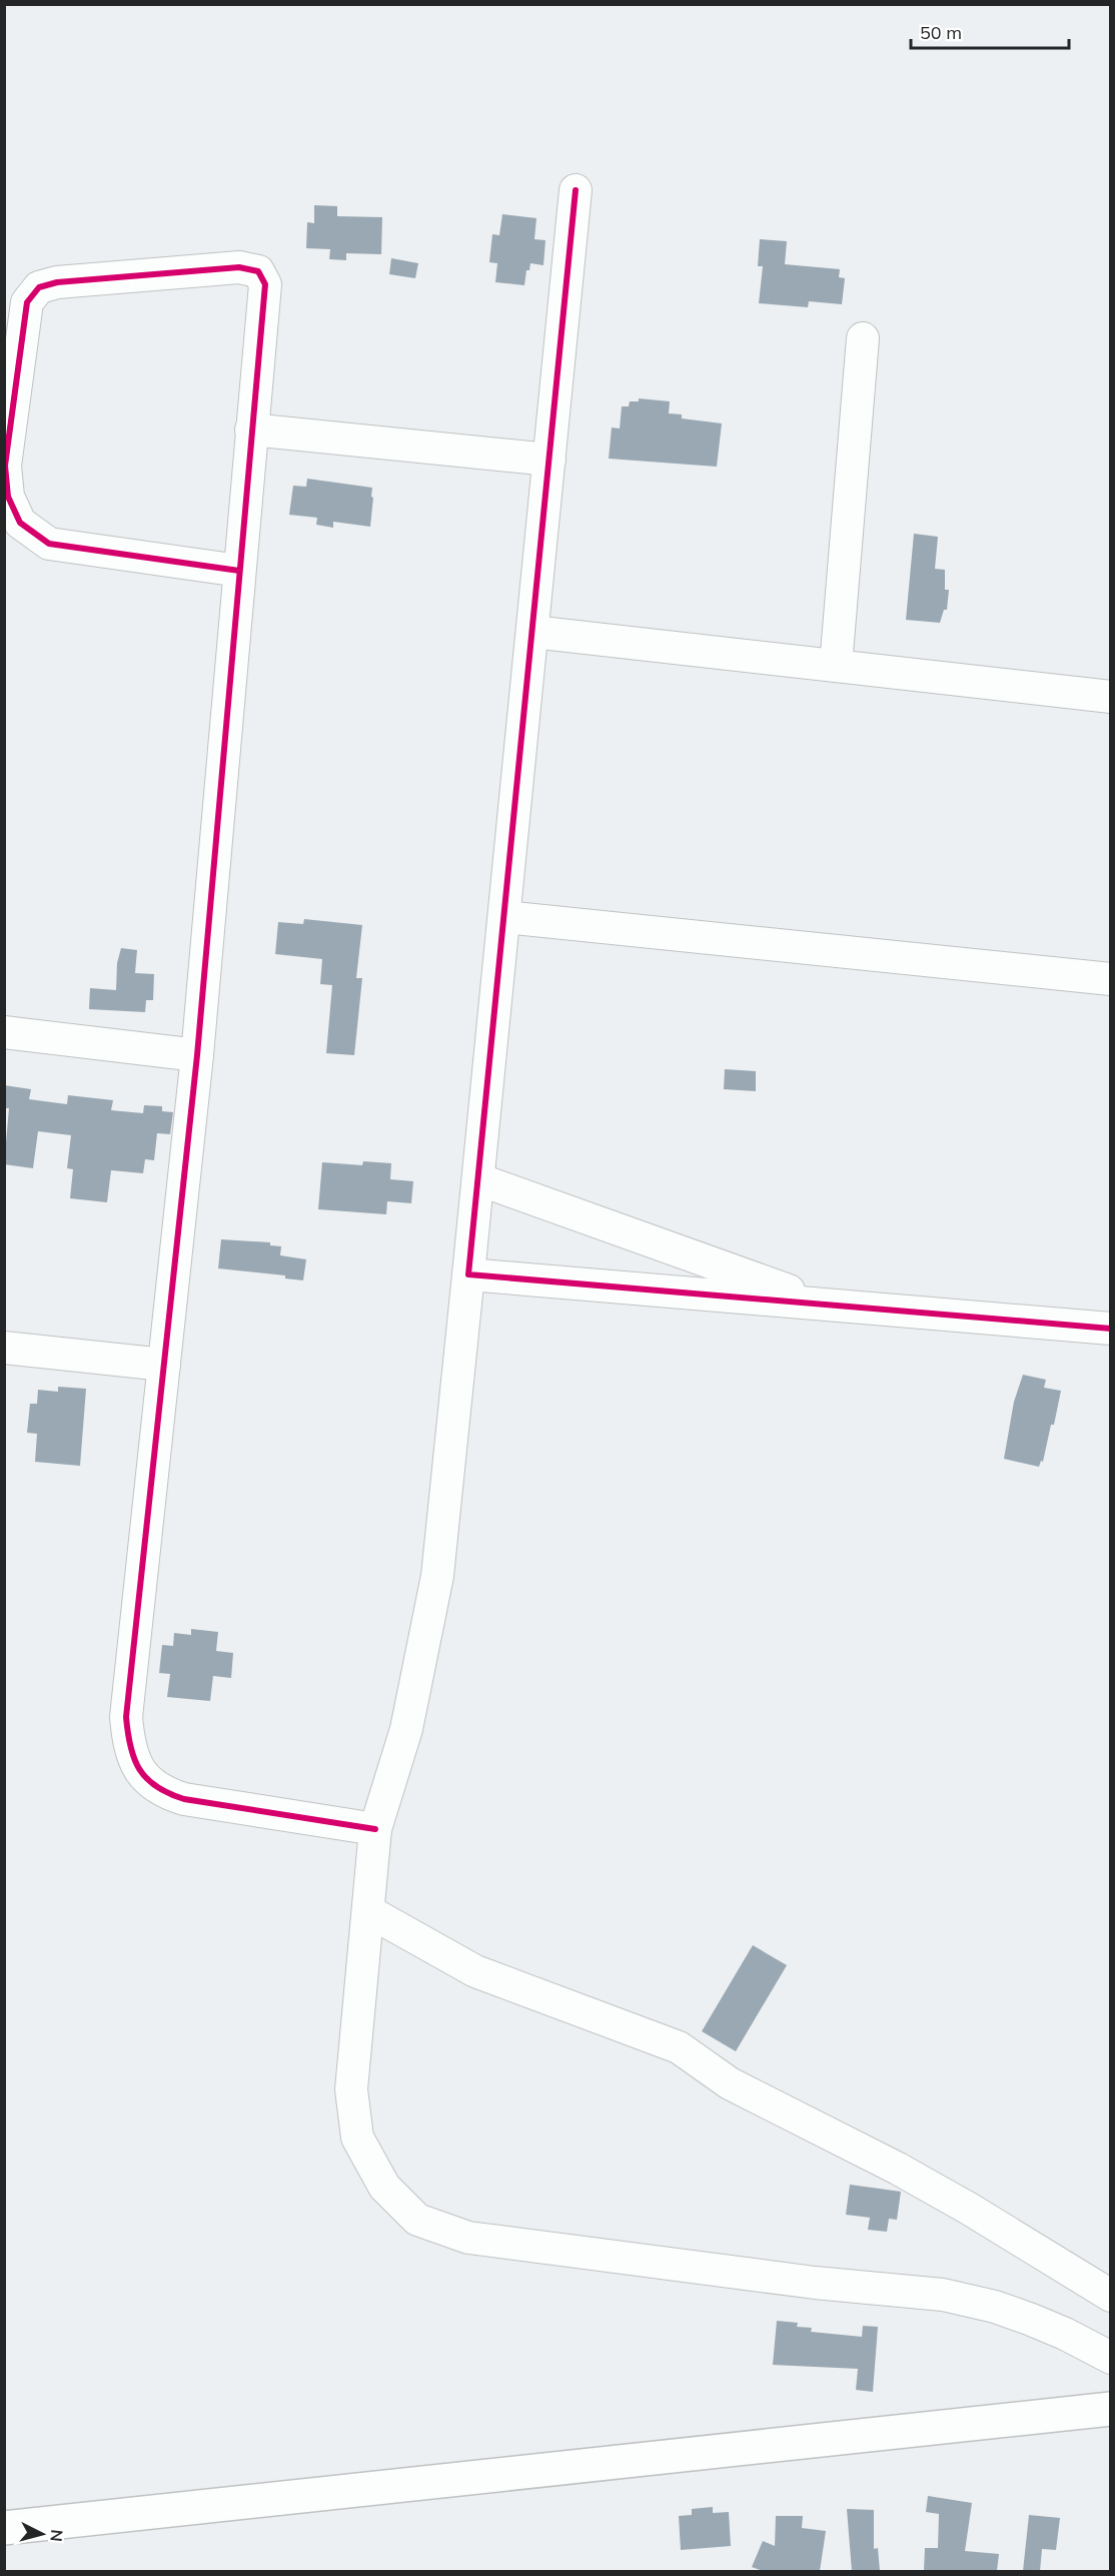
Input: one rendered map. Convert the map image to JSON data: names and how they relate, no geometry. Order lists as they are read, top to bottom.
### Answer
{
  "scale_bar": "50 m",
  "north": "right"
}
